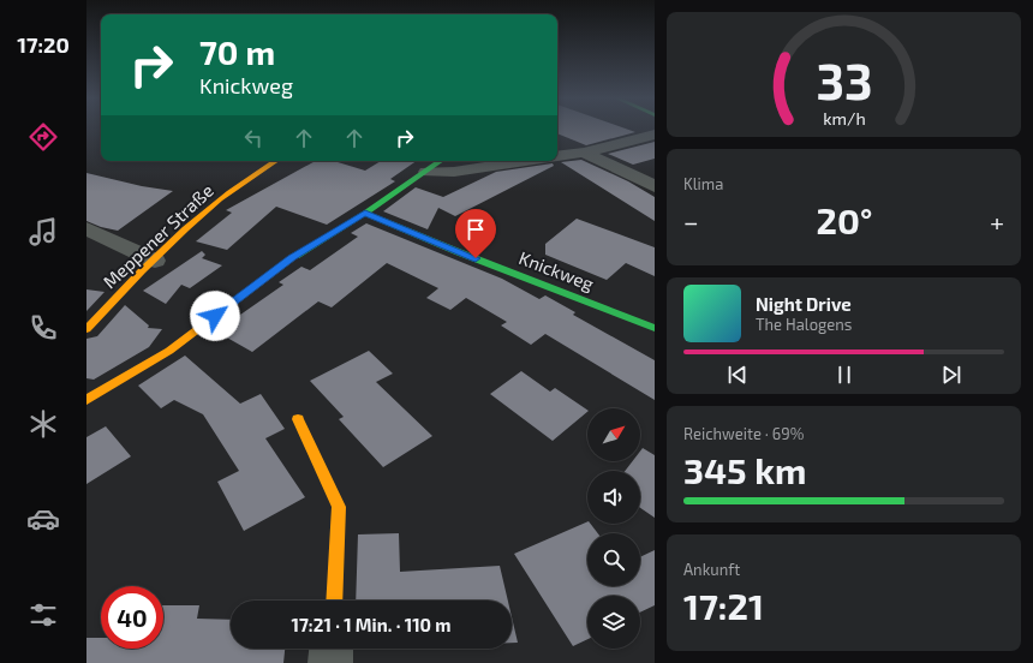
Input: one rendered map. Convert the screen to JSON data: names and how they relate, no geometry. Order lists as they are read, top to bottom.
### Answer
{
  "streets": {
    "street": ["Meppener Straße", "Knickweg"]
  },
  "north": "top right",
  "page": {
    "tabs": "17:20",
    "turn": ["70 m", "Knickweg"],
    "tile": [
      "Klima",
      ["Reichweite · 69%", "345 km"],
      ["Ankunft", "17:21"]
    ],
    "heat": ["−", "20°", "+"],
    "song": ["Night Drive", "The Halogens"],
    "limit": "40",
    "trip": "17:21 · 1 Min. · 110 m",
    "gauge": ["33", "km/h"]
  }
}
